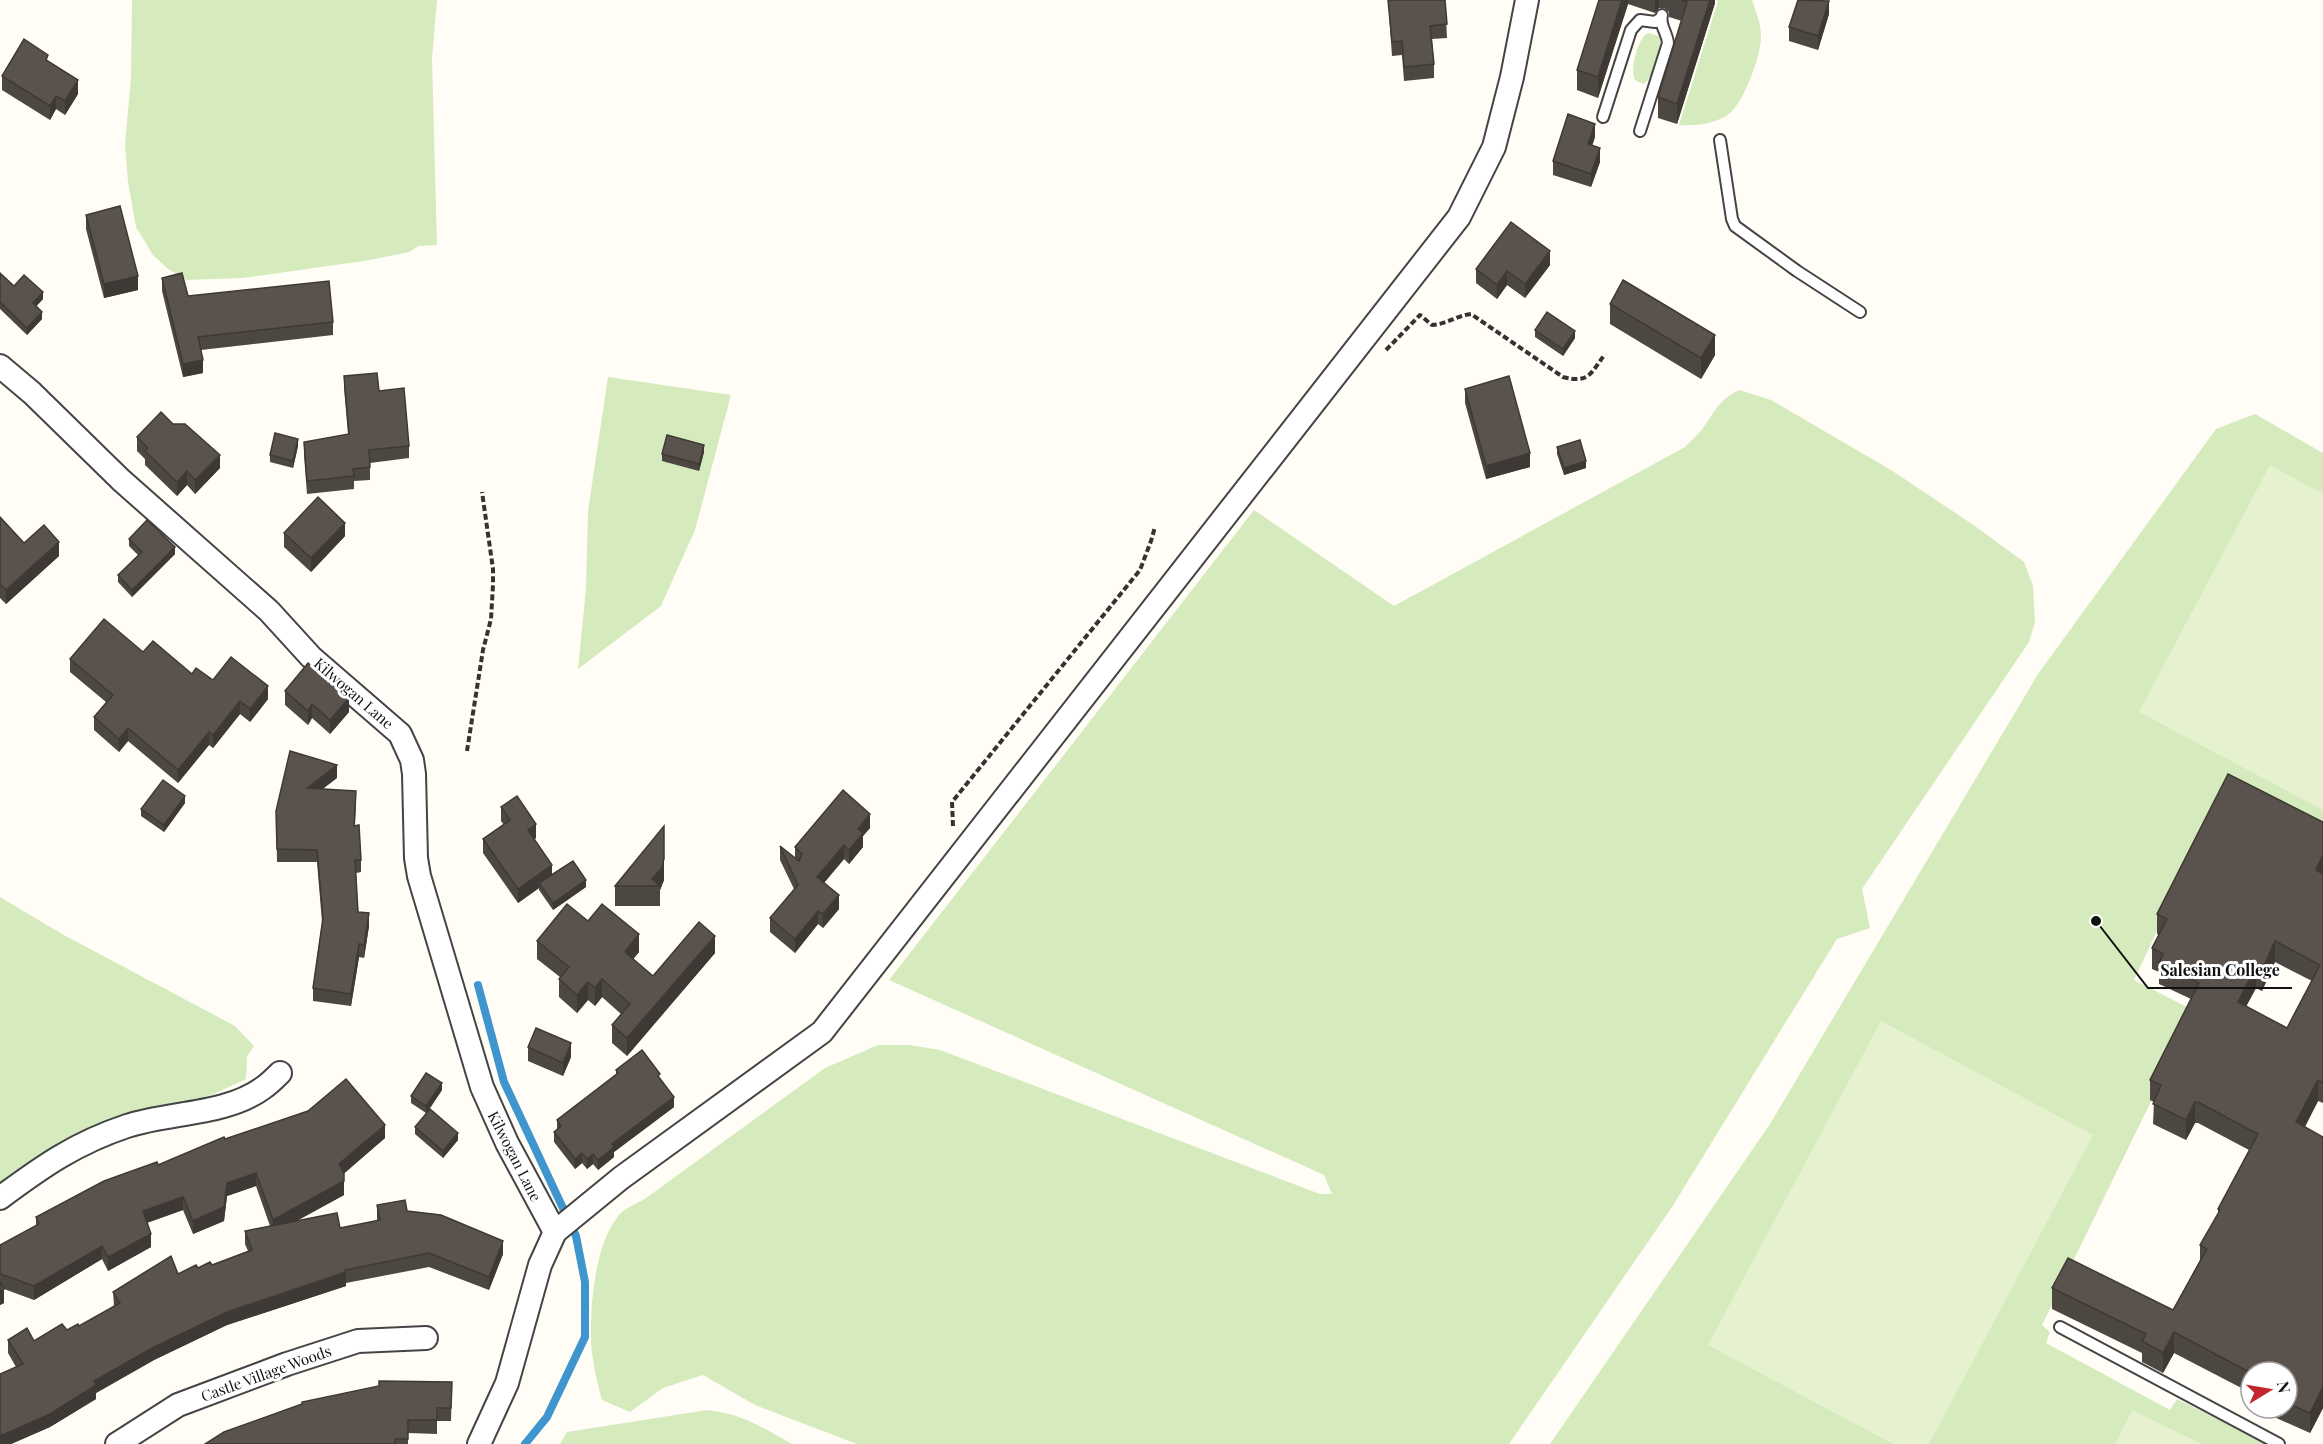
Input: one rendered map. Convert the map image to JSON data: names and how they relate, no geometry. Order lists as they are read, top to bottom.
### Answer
{
  "streets": {
    "street": ["Kilwogan Lane", "Castle Village Woods"]
  },
  "places": ["Salesian College"],
  "north": "right"
}
